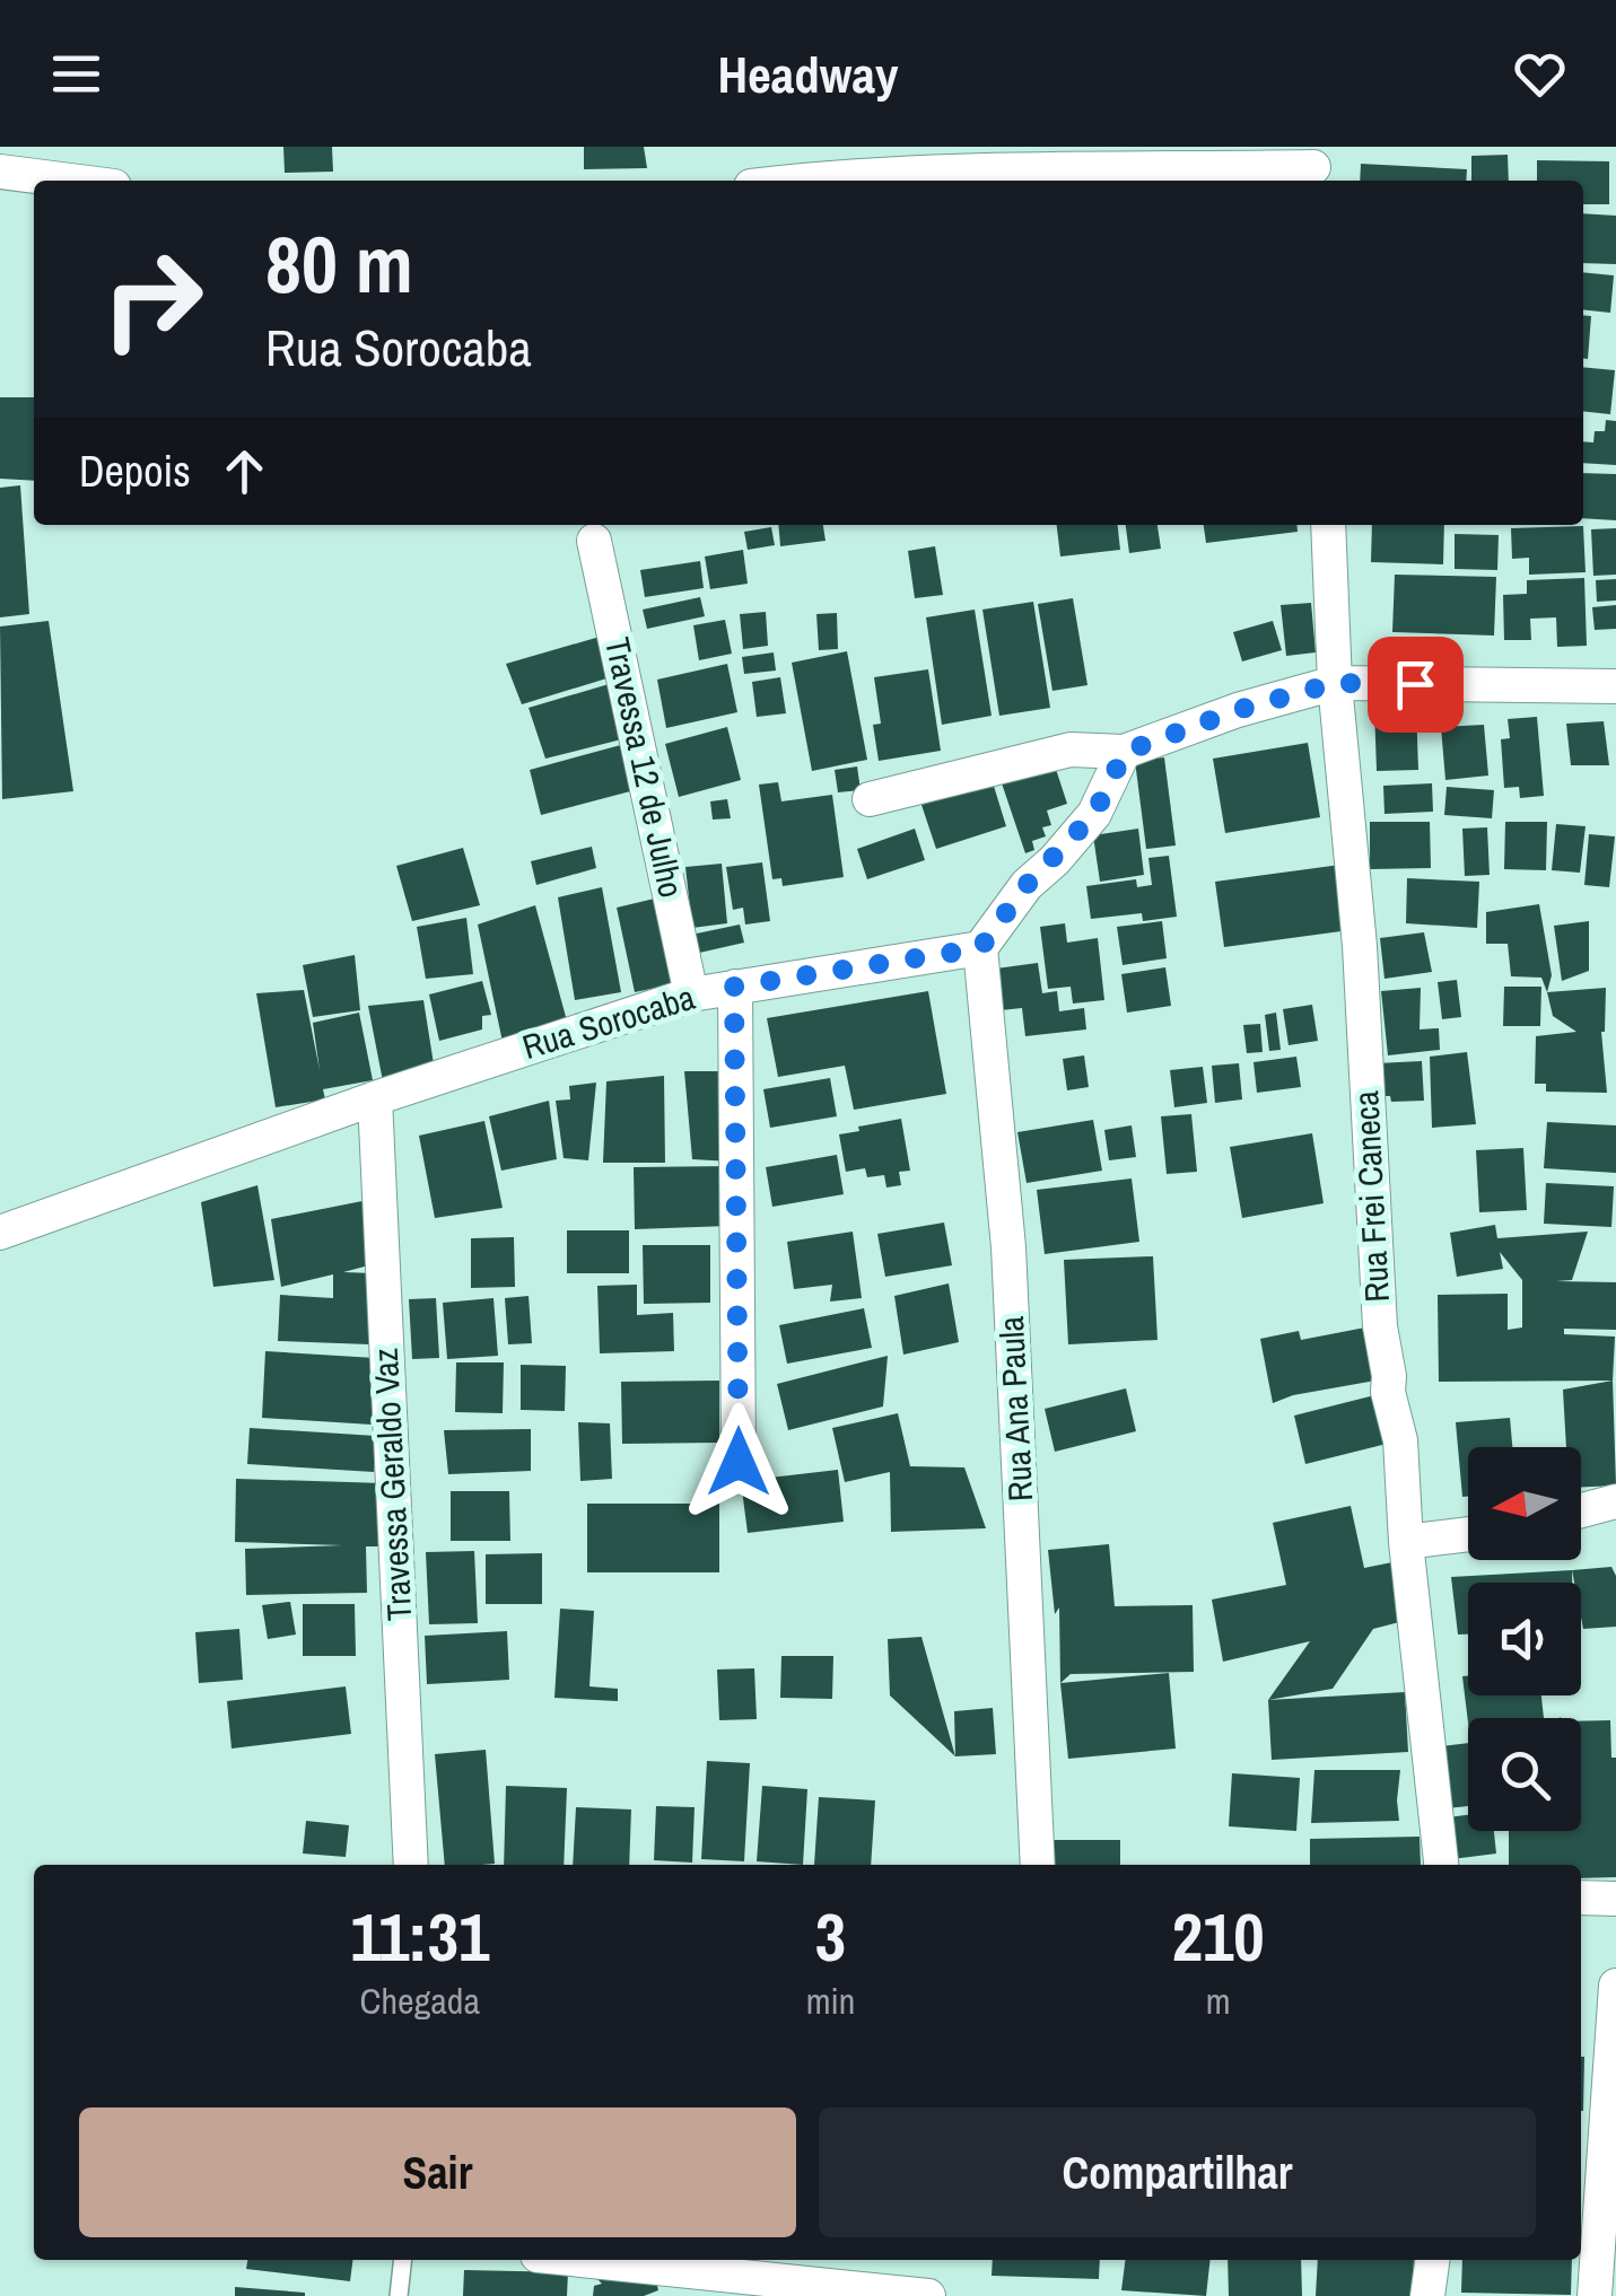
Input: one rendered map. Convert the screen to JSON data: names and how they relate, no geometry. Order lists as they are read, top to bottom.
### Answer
{
  "streets": {
    "street": [
      "Travessa 12 de Julho",
      "Rua Sorocaba",
      "Rua Frei Caneca",
      "Rua Ana Paula",
      "Travessa Geraldo Vaz"
    ]
  },
  "crossings": [
    ["Travessa 12 de Julho", "Rua Sorocaba"],
    ["Rua Sorocaba", "Rua Ana Paula"],
    ["Rua Sorocaba", "Travessa Geraldo Vaz"]
  ],
  "north": "left",
  "page": {
    "header": "Headway",
    "turn": ["80 m", "Rua Sorocaba"],
    "then": "Depois",
    "eta": [
      "11:31",
      "Chegada",
      "3",
      "min",
      "210",
      "m"
    ],
    "buttons": ["Sair", "Compartilhar"]
  }
}
